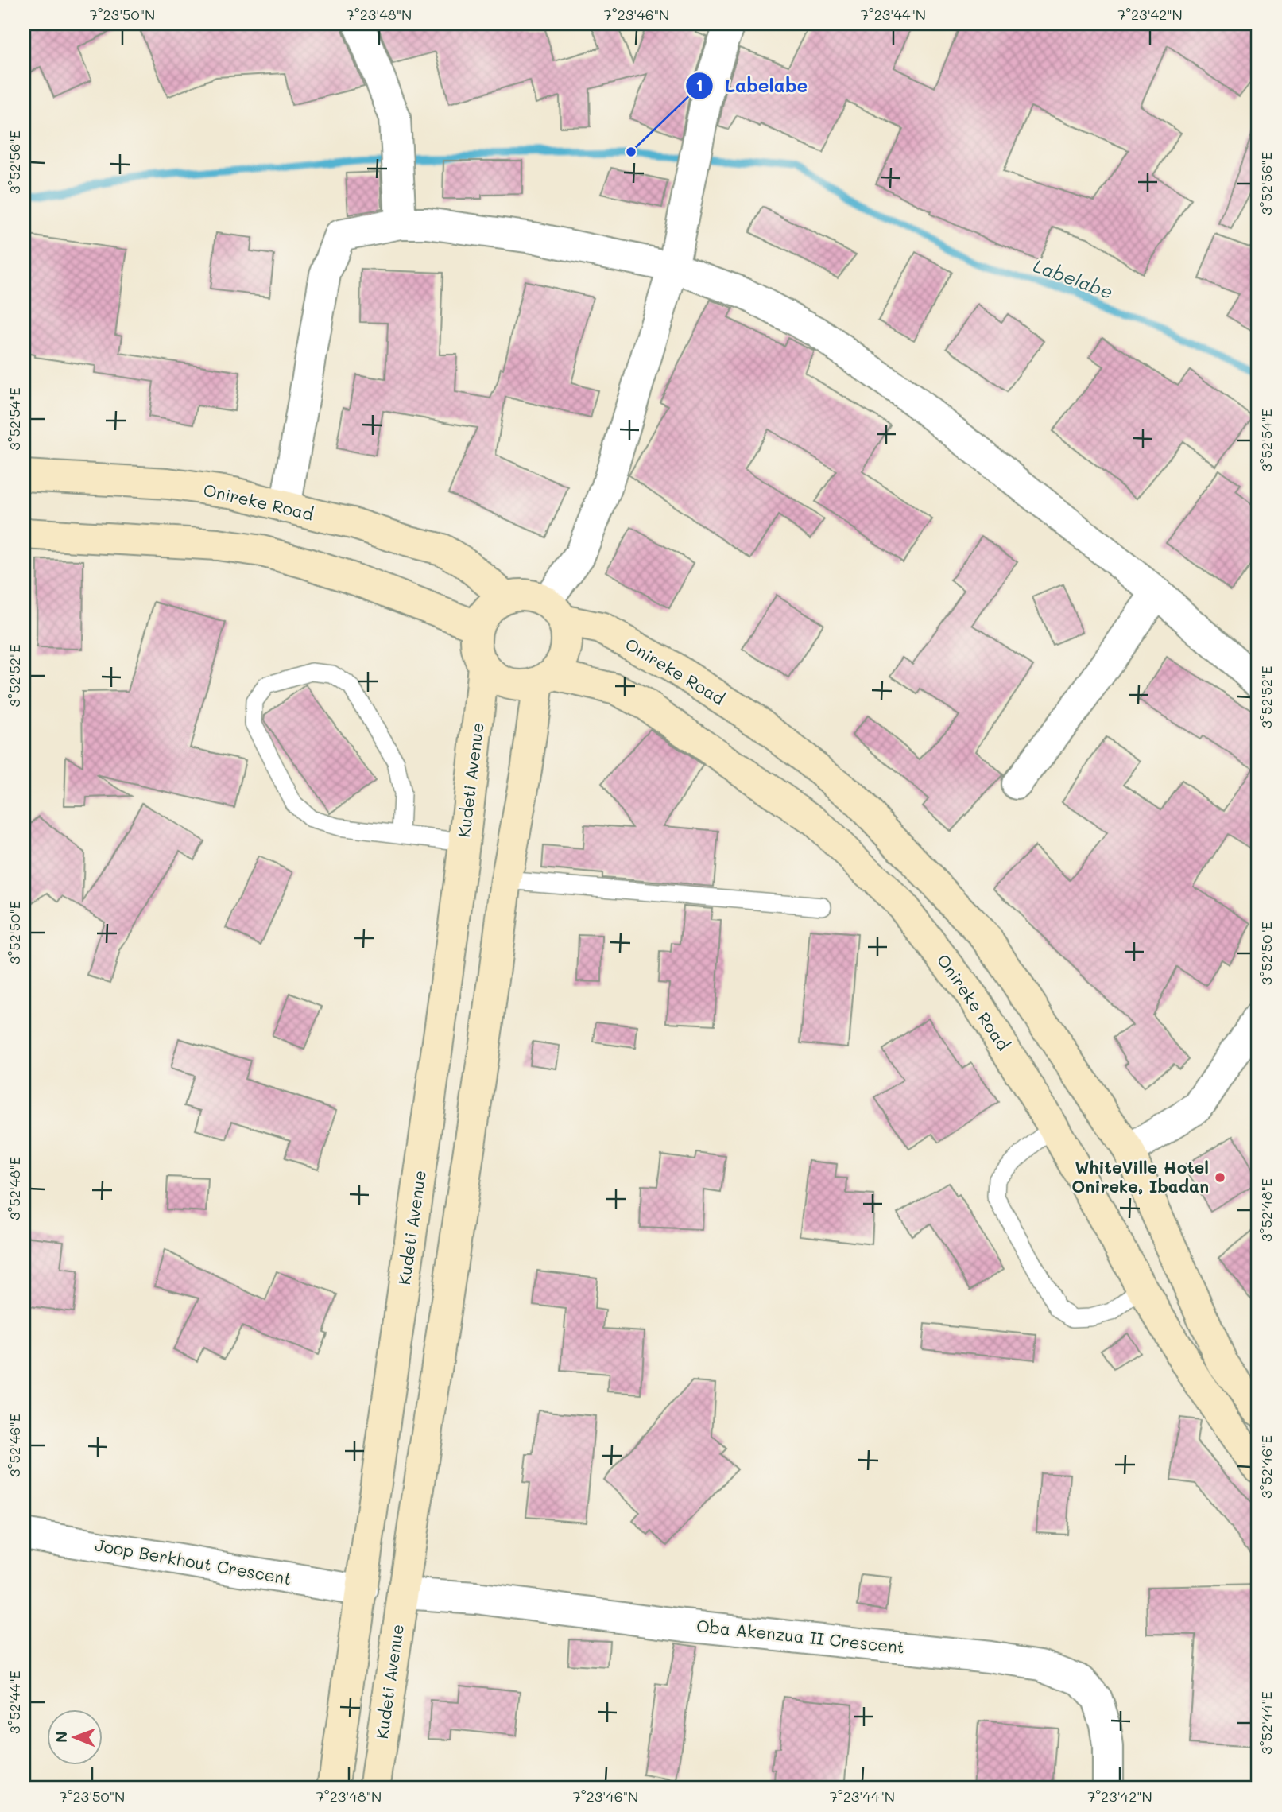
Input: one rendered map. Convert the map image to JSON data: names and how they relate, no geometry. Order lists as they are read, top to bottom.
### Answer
{
  "streets": {
    "main road": ["Onireke Road", "Kudeti Avenue"],
    "street": ["Joop Berkhout Crescent", "Oba Akenzua II Crescent"]
  },
  "crossings": [
    ["Onireke Road", "Kudeti Avenue"],
    ["Kudeti Avenue", "Joop Berkhout Crescent"],
    ["Kudeti Avenue", "Oba Akenzua II Crescent"]
  ],
  "water": ["Labelabe"],
  "places": ["Labelabe", "WhiteVille Hotel Onireke, Ibadan"],
  "north": "left",
  "coordinates": [
    "7°23'50\"N",
    "7°23'48\"N",
    "7°23'46\"N",
    "7°23'44\"N",
    "7°23'42\"N",
    "3°52'56\"E",
    "3°52'54\"E",
    "3°52'52\"E",
    "3°52'50\"E",
    "3°52'48\"E",
    "3°52'46\"E",
    "3°52'44\"E"
  ]
}
